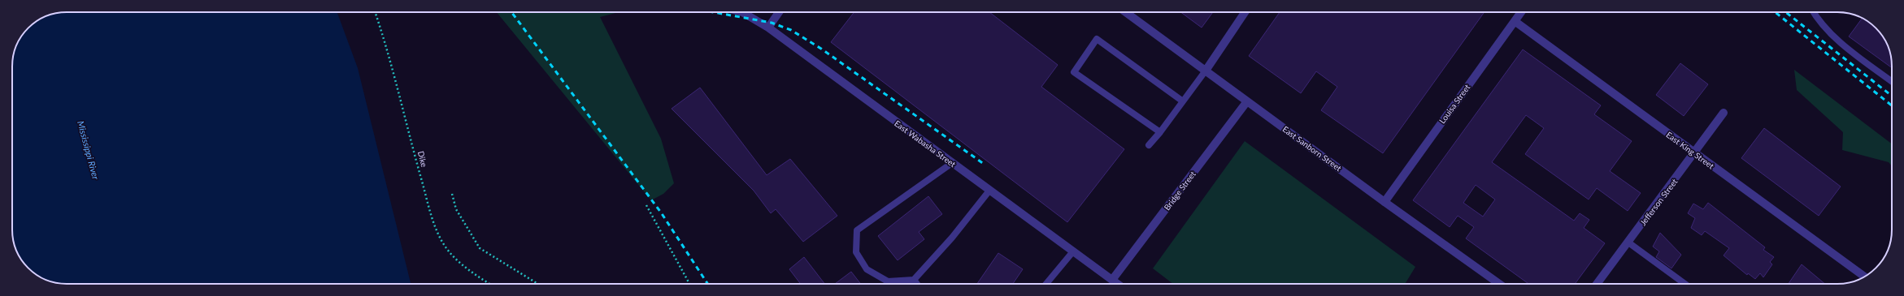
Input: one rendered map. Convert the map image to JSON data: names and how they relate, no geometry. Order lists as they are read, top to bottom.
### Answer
{
  "streets": {
    "street": [
      "Louisa Street",
      "East Wabasha Street",
      "East Sanborn Street",
      "East King Street",
      "Bridge Street",
      "Jefferson Street"
    ],
    "path": ["Dike"]
  },
  "crossings": [
    ["Louisa Street", "East Sanborn Street"],
    ["Louisa Street", "East King Street"],
    ["East Wabasha Street", "Bridge Street"],
    ["East Sanborn Street", "Bridge Street"],
    ["East King Street", "Jefferson Street"]
  ],
  "water": ["Mississippi River"]
}
